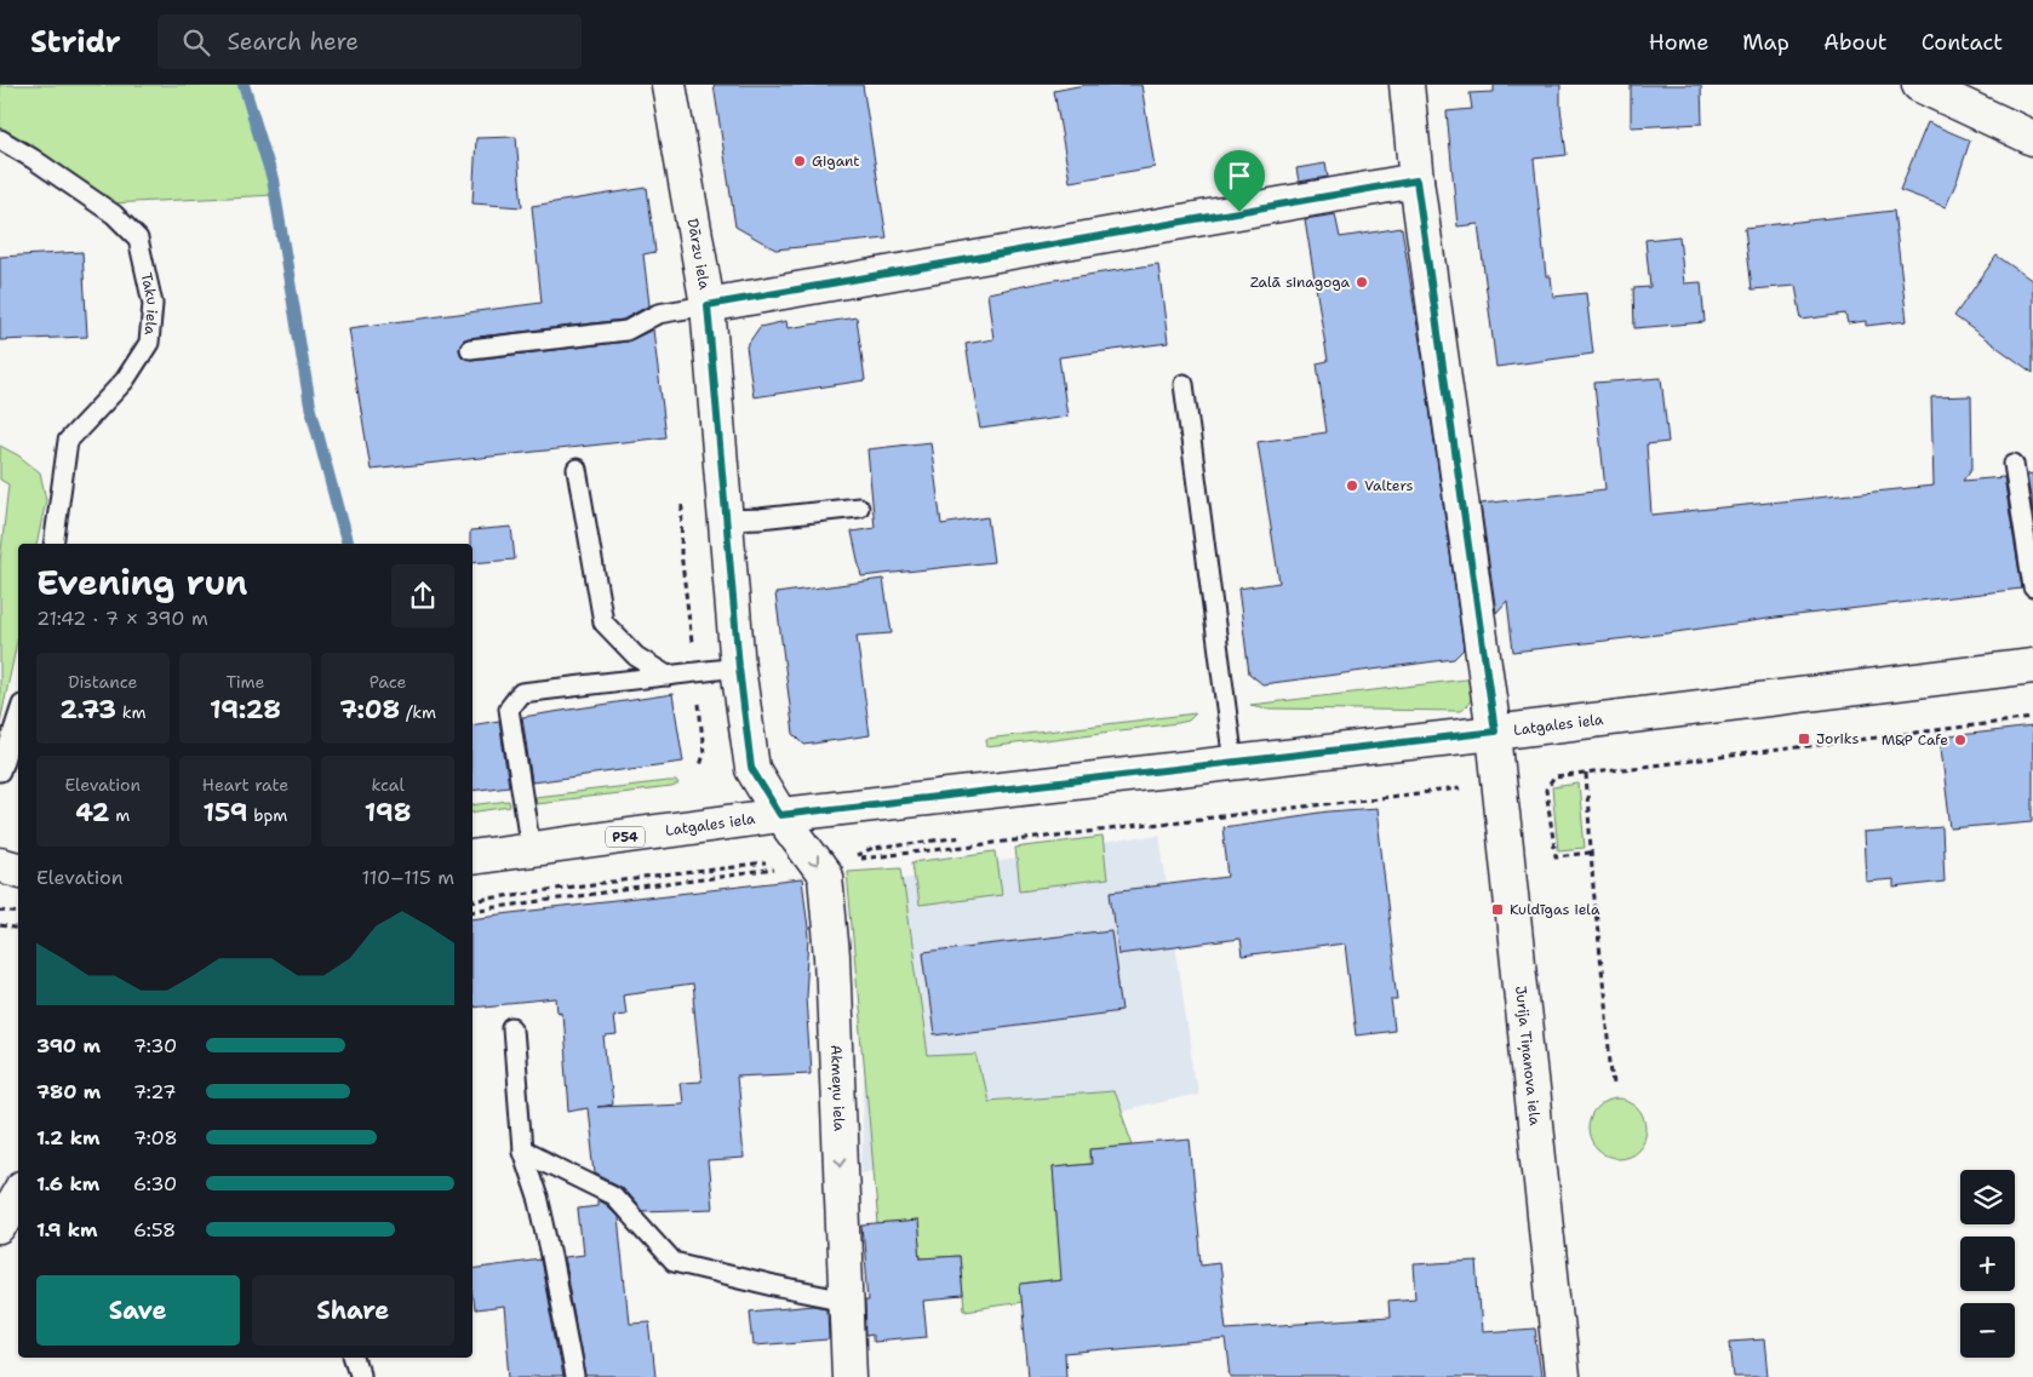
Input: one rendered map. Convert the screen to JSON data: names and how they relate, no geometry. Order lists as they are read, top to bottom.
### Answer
{
  "streets": {
    "street": [
      "Dārzu iela",
      "Latgales iela",
      "P54",
      "Jurija Tiņanova iela",
      "Akmeņu iela"
    ],
    "lane": ["Taku iela"]
  },
  "crossings": [
    ["Dārzu iela", "Latgales iela"],
    ["Dārzu iela", "Akmeņu iela"],
    ["Latgales iela", "Jurija Tiņanova iela"],
    ["Latgales iela", "Akmeņu iela"]
  ],
  "one_way": ["Akmeņu iela"],
  "places": {
    "other": [
      "Gigant",
      "Zalā sinagoga",
      "Valters",
      "M&P Cafe"
    ],
    "transit": ["Joriks", "Kuldīgas iela"]
  },
  "page": {
    "header": "Stridr",
    "search": "Search here",
    "nav": [
      "Home",
      "Map",
      "About",
      "Contact"
    ],
    "heading": ["Evening run", "21:42 · 7 × 390 m"],
    "stats": [
      ["Distance", "2.73 km"],
      ["Time", "19:28"],
      ["Pace", "7:08 /km"],
      ["Elevation", "42 m"],
      ["Heart rate", "159 bpm"],
      ["kcal", "198"]
    ],
    "chart": ["Elevation", "110–115 m"],
    "list": [
      {
        "name": "390 m",
        "note": "7:30"
      },
      {
        "name": "780 m",
        "note": "7:27"
      },
      {
        "name": "1.2 km",
        "note": "7:08"
      },
      {
        "name": "1.6 km",
        "note": "6:30"
      },
      {
        "name": "1.9 km",
        "note": "6:58"
      }
    ],
    "map_buttons": ["+", "−"],
    "buttons": ["Save", "Share"]
  }
}
